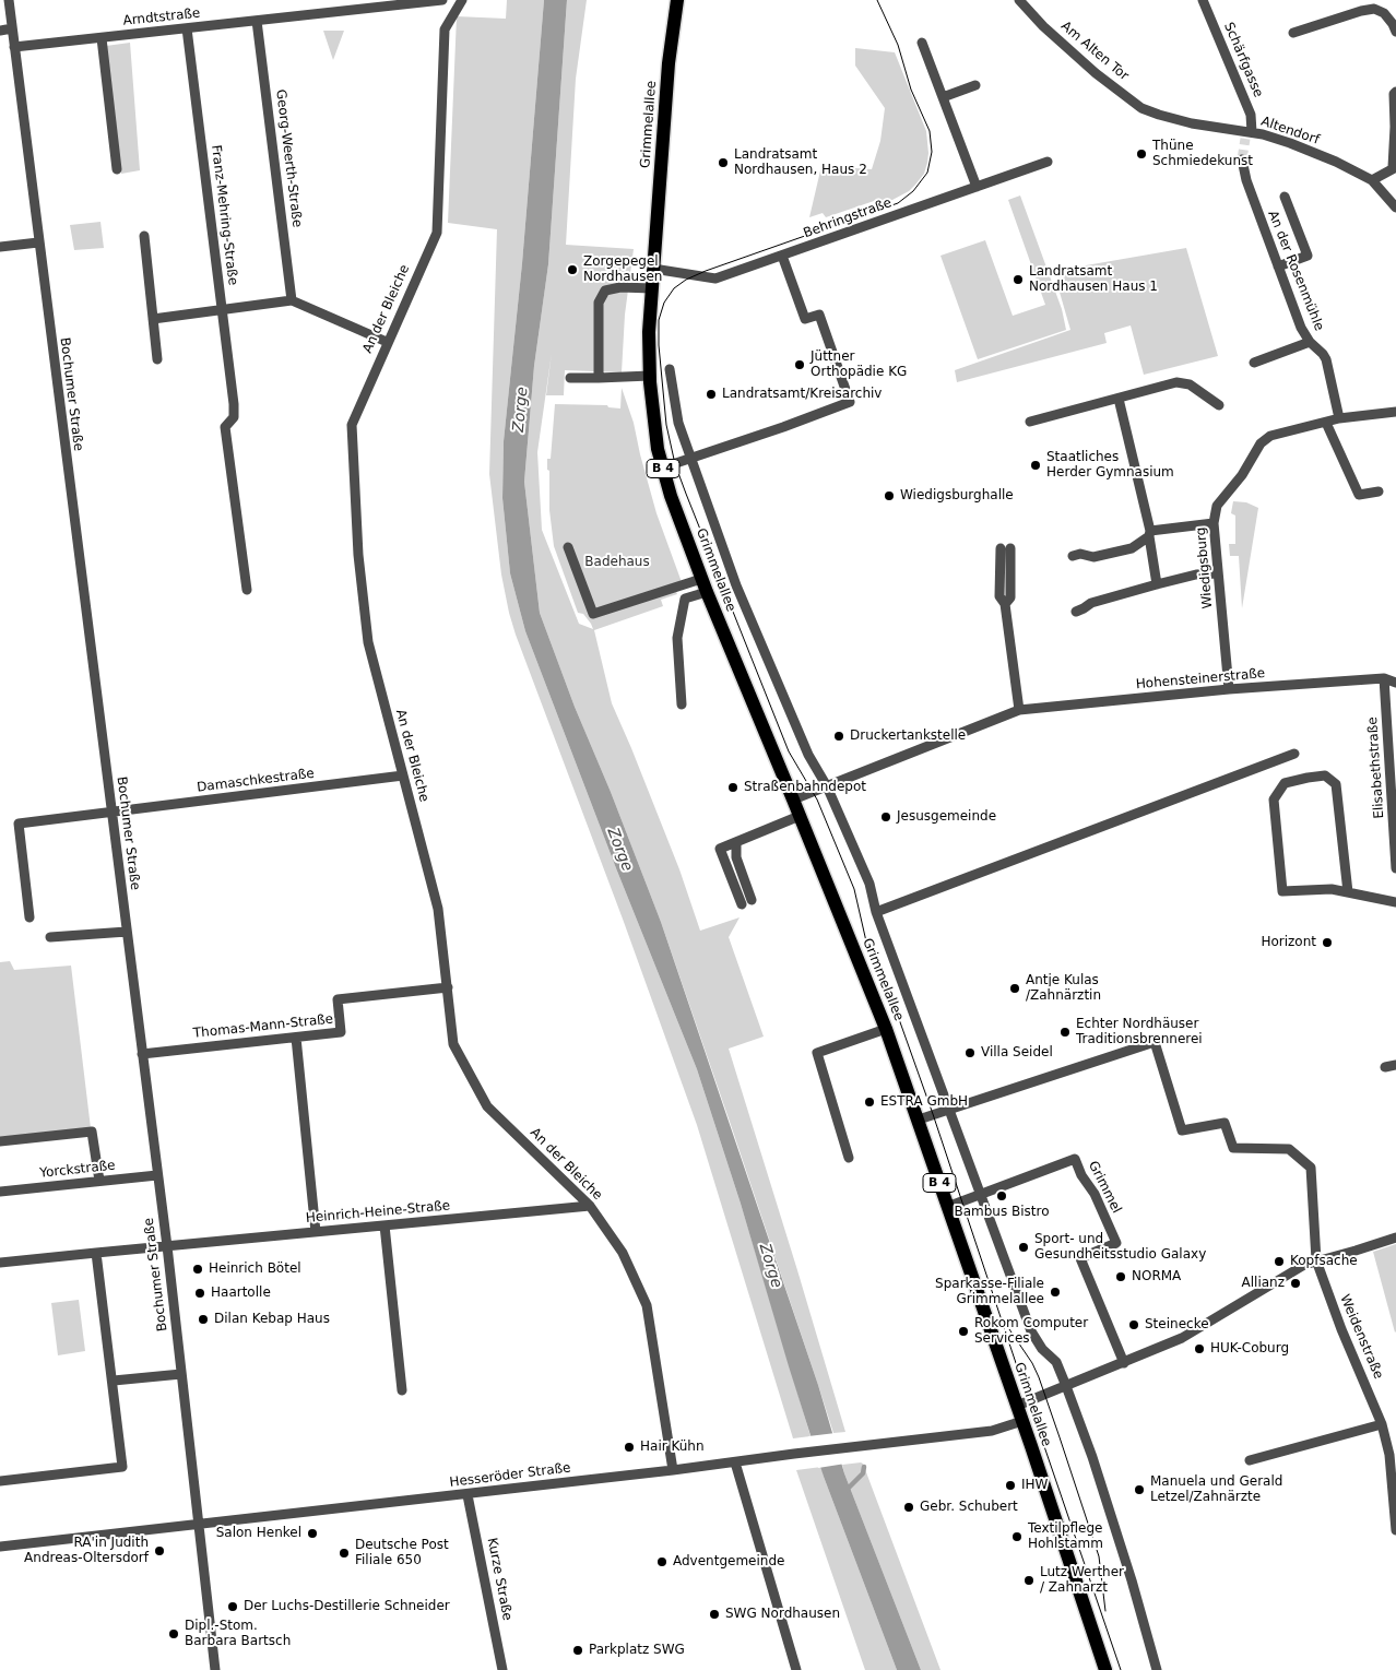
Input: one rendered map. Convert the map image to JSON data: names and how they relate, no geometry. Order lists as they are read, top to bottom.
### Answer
{
  "streets": {
    "main road": ["Grimmelallee", "B 4"],
    "street": [
      "Arndtstraße",
      "Am Alten Tor",
      "Schärfgasse",
      "Altendorf",
      "Georg-Weerth-Straße",
      "Franz-Mehring-Straße",
      "Behringstraße",
      "An der Rosenmühle",
      "An der Bleiche",
      "Bochumer Straße",
      "Wiedigsburg",
      "Hohensteinerstraße",
      "Elisabethstraße",
      "Damaschkestraße",
      "Thomas-Mann-Straße",
      "Yorckstraße",
      "Grimmel",
      "Heinrich-Heine-Straße",
      "Weidenstraße",
      "Hesseröder Straße",
      "Kurze Straße"
    ]
  },
  "crossings": [
    ["Arndtstraße", "Georg-Weerth-Straße"],
    ["Arndtstraße", "Franz-Mehring-Straße"],
    ["Arndtstraße", "Bochumer Straße"],
    ["Am Alten Tor", "Altendorf"],
    ["Schärfgasse", "Altendorf"],
    ["Grimmelallee", "Behringstraße"],
    ["Grimmelallee", "Hohensteinerstraße"],
    ["Grimmelallee", "Grimmel"],
    ["Grimmelallee", "Hesseröder Straße"],
    ["An der Rosenmühle", "Wiedigsburg"],
    ["An der Bleiche", "Damaschkestraße"],
    ["An der Bleiche", "Thomas-Mann-Straße"],
    ["An der Bleiche", "Heinrich-Heine-Straße"],
    ["An der Bleiche", "Hesseröder Straße"],
    ["Bochumer Straße", "Damaschkestraße"],
    ["Bochumer Straße", "Thomas-Mann-Straße"],
    ["Bochumer Straße", "Yorckstraße"],
    ["Bochumer Straße", "Heinrich-Heine-Straße"],
    ["Bochumer Straße", "Hesseröder Straße"],
    ["Wiedigsburg", "Hohensteinerstraße"],
    ["Hohensteinerstraße", "Elisabethstraße"],
    ["Hesseröder Straße", "Kurze Straße"]
  ],
  "water": ["Zorge"],
  "parks": ["Badehaus"],
  "places": [
    "Thüne Schmiedekunst",
    "Landratsamt Nordhausen, Haus 2",
    "Zorgepegel Nordhausen",
    "Landratsamt Nordhausen Haus 1",
    "Jüttner Orthopädie KG",
    "Landratsamt/Kreisarchiv",
    "Staatliches Herder Gymnasium",
    "Wiedigsburghalle",
    "Druckertankstelle",
    "Straßenbahndepot",
    "Jesusgemeinde",
    "Horizont",
    "Antje Kulas /Zahnärztin",
    "Echter Nordhäuser Traditionsbrennerei",
    "Villa Seidel",
    "ESTRA GmbH",
    "Bambus Bistro",
    "Sport- und Gesundheitsstudio Galaxy",
    "Kopfsache",
    "Heinrich Bötel",
    "NORMA",
    "Allianz",
    "Sparkasse-Filiale Grimmelallee",
    "Haartolle",
    "Dilan Kebap Haus",
    "Steinecke",
    "Rokom Computer Services",
    "HUK-Coburg",
    "Hair Kühn",
    "IHW",
    "Manuela und Gerald Letzel/Zahnärzte",
    "Gebr. Schubert",
    "Salon Henkel",
    "Textilpflege Hohlstamm",
    "RA'in Judith Andreas-Oltersdorf",
    "Deutsche Post Filiale 650",
    "Adventgemeinde",
    "Lutz Werther / Zahnarzt",
    "Der Luchs-Destillerie Schneider",
    "SWG Nordhausen",
    "Dipl.-Stom. Barbara Bartsch",
    "Parkplatz SWG"
  ]
}
